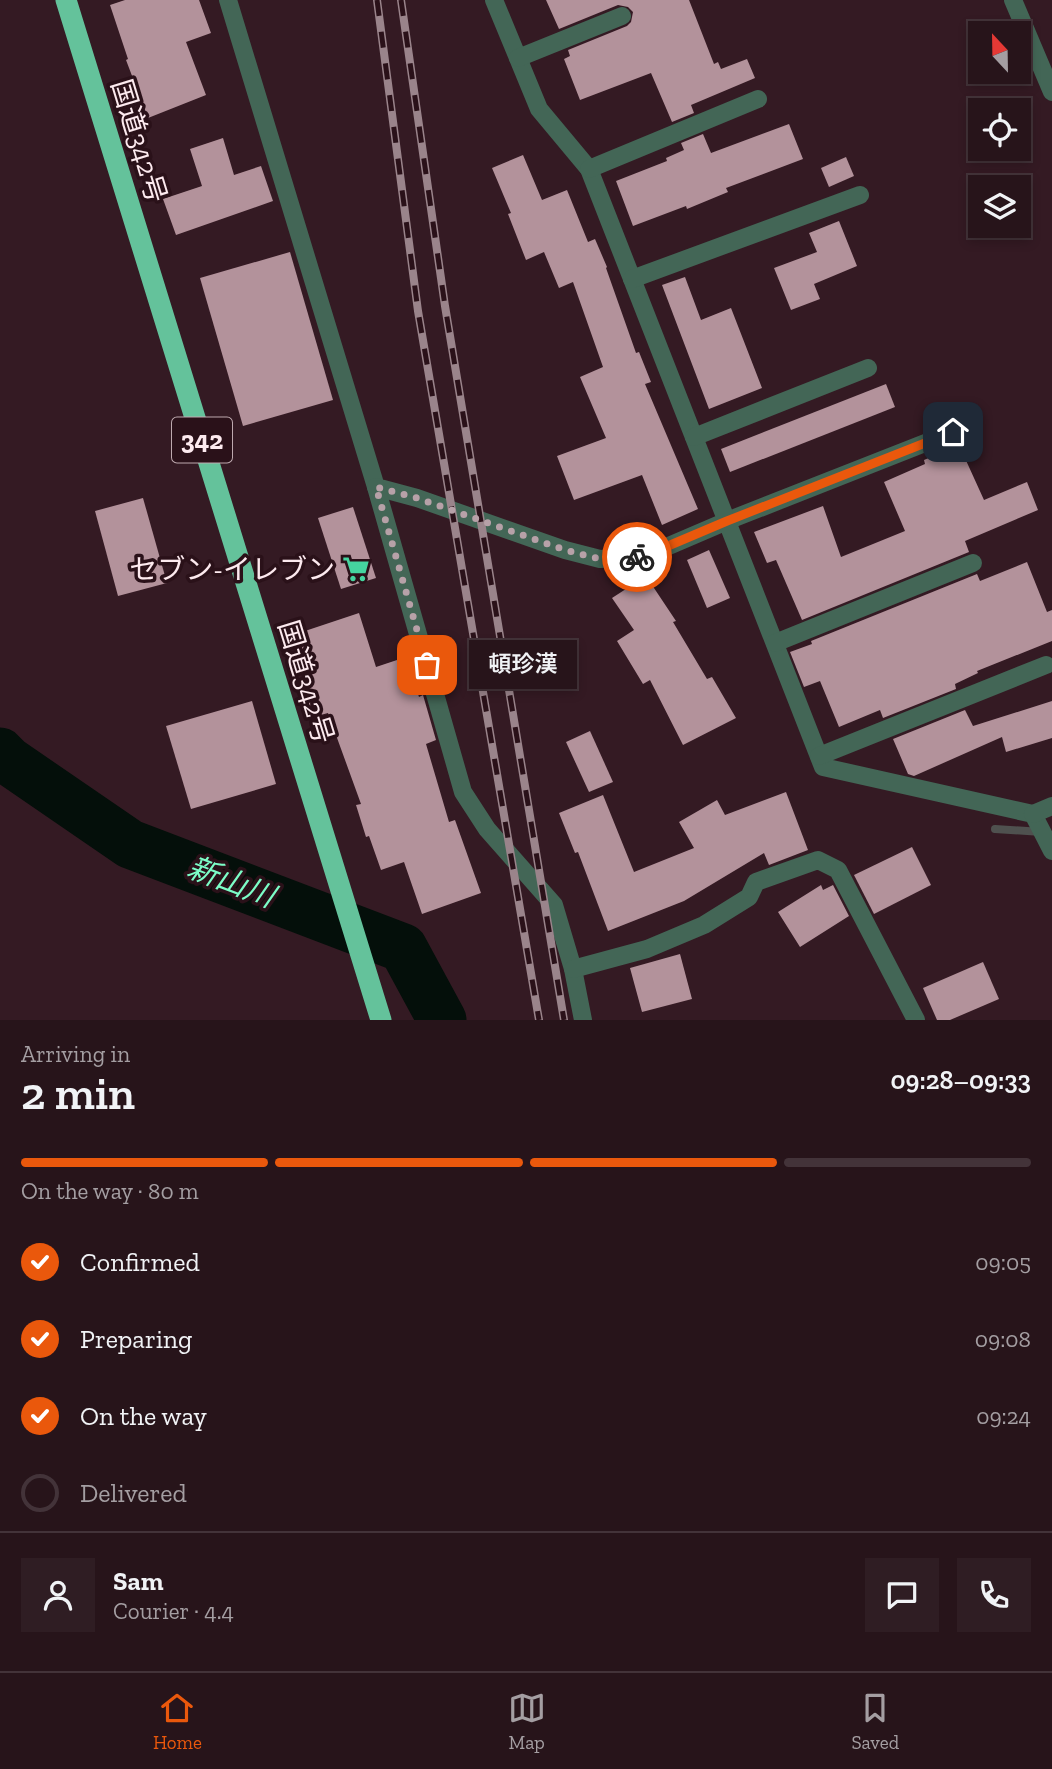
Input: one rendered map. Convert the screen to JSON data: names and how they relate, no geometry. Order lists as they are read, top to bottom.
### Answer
{
  "streets": {
    "highway": ["国道342号", "342"]
  },
  "water": ["新山川"],
  "places": {
    "supermarket": ["セブン-イレブン"],
    "other": ["頓珍漢"]
  },
  "north": "top",
  "page": {
    "bubble": "頓珍漢",
    "heading": ["2 min", "Arriving in", "09:28–09:33"],
    "panel": ["Sam", "Courier · 4.4"],
    "bar": "On the way · 80 m",
    "list": [
      ["Confirmed", "09:05"],
      ["Preparing", "09:08"],
      ["On the way", "09:24"],
      "Delivered"
    ],
    "tabs": ["Home", "Map", "Saved"]
  }
}
